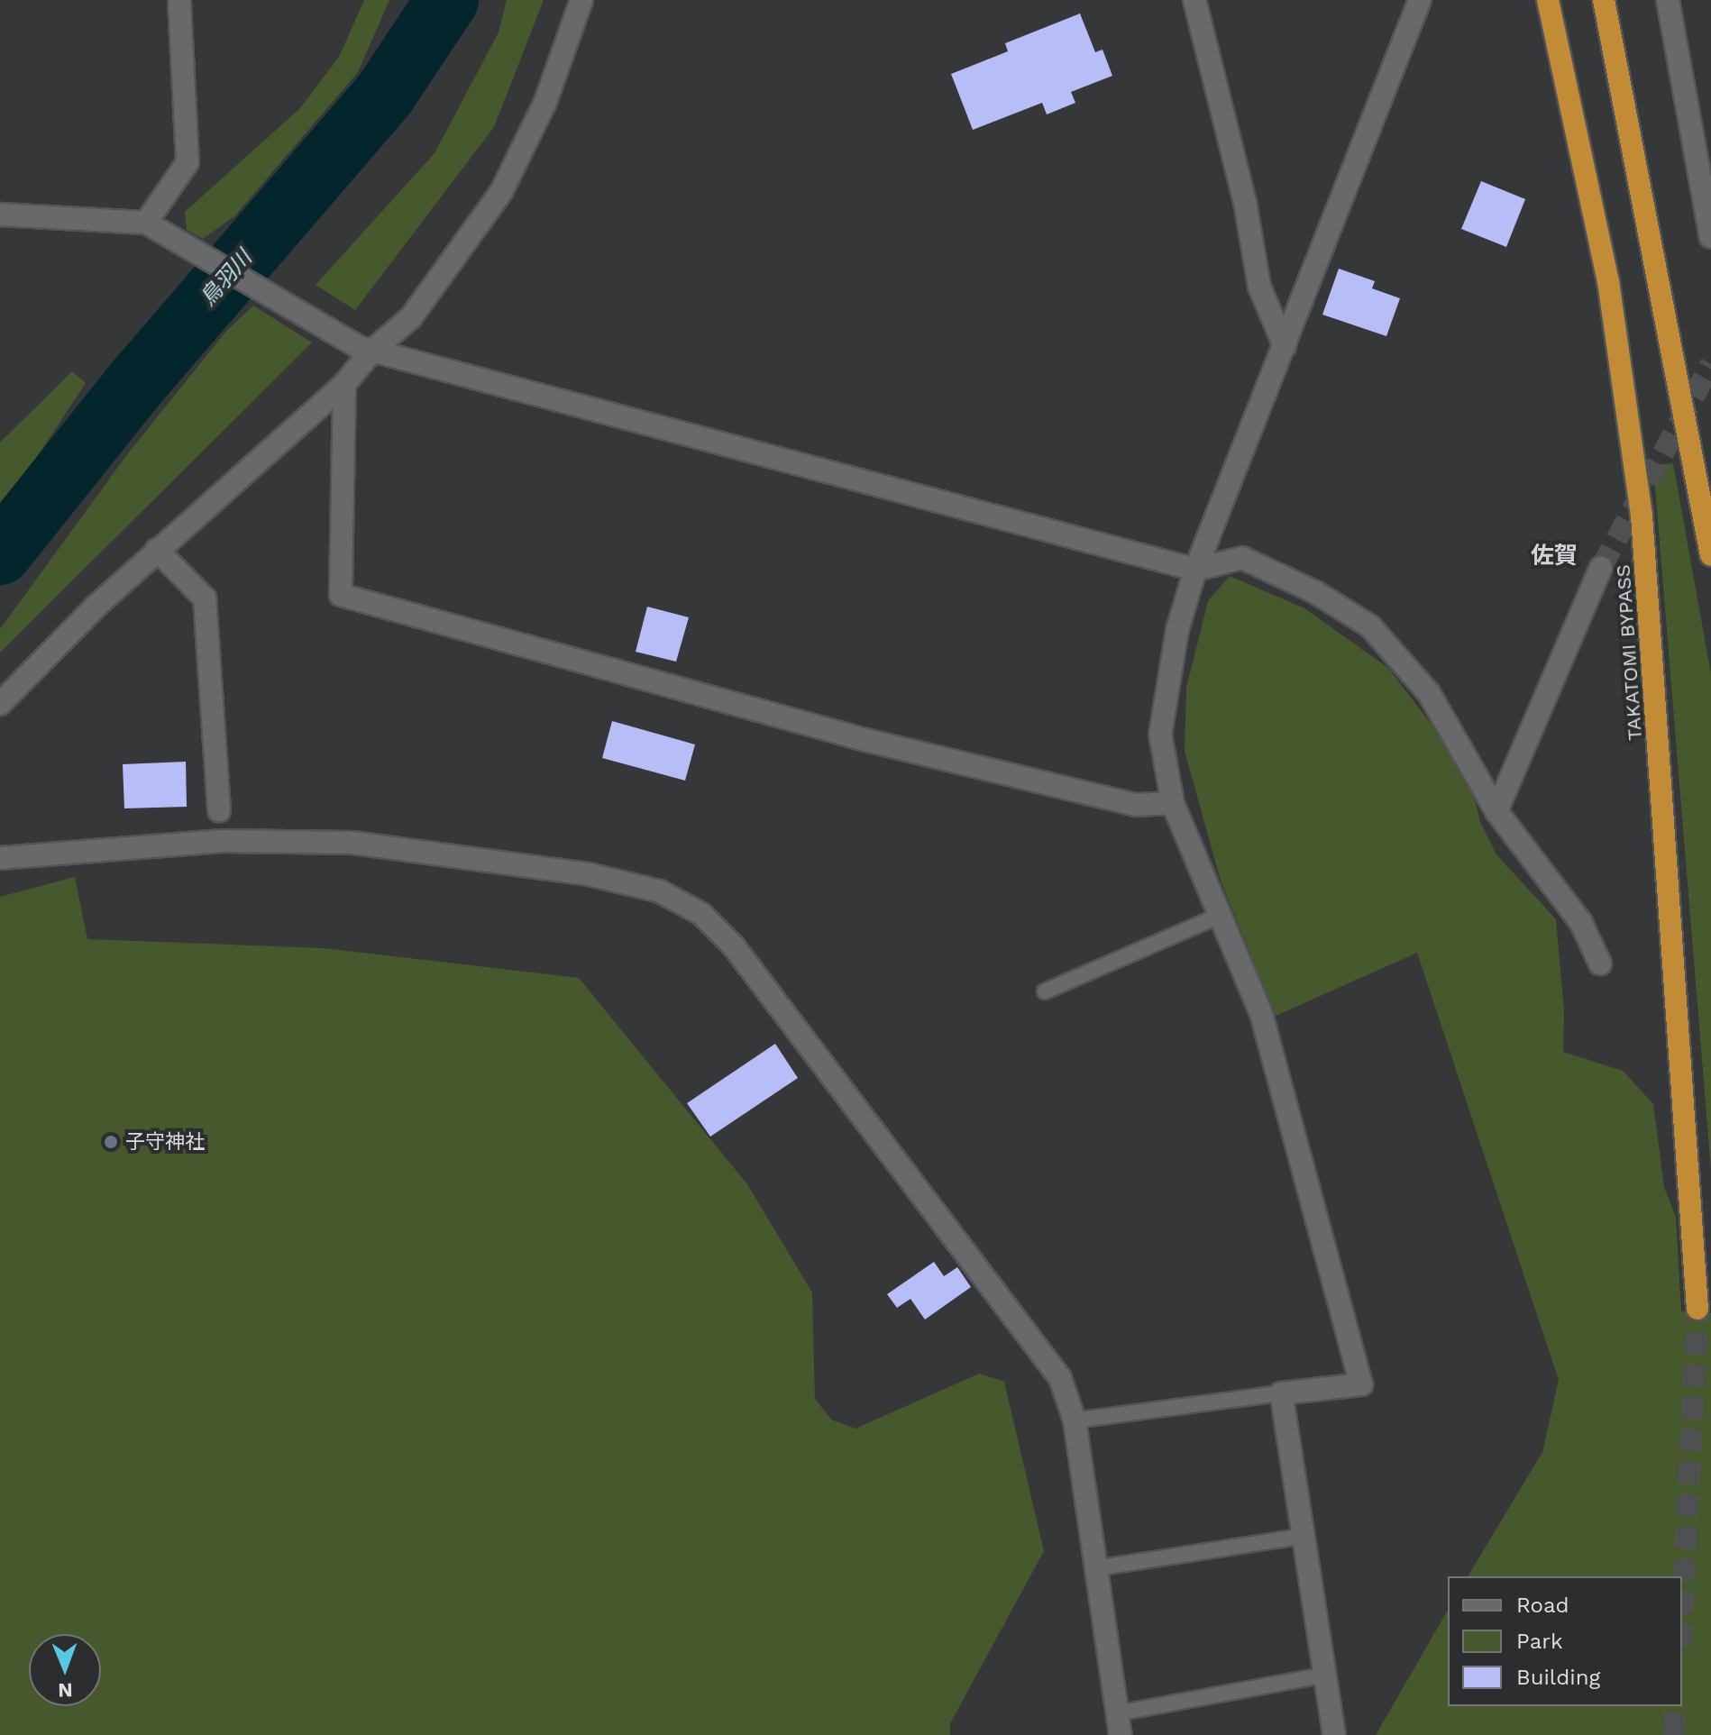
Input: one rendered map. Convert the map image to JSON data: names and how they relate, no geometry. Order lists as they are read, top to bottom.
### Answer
{
  "streets": {
    "highway": ["TAKATOMI BYPASS"]
  },
  "districts": ["佐賀"],
  "water": ["鳥羽川"],
  "places": ["子守神社"],
  "legend": ["Road", "Park", "Building"],
  "north": "bottom"
}
